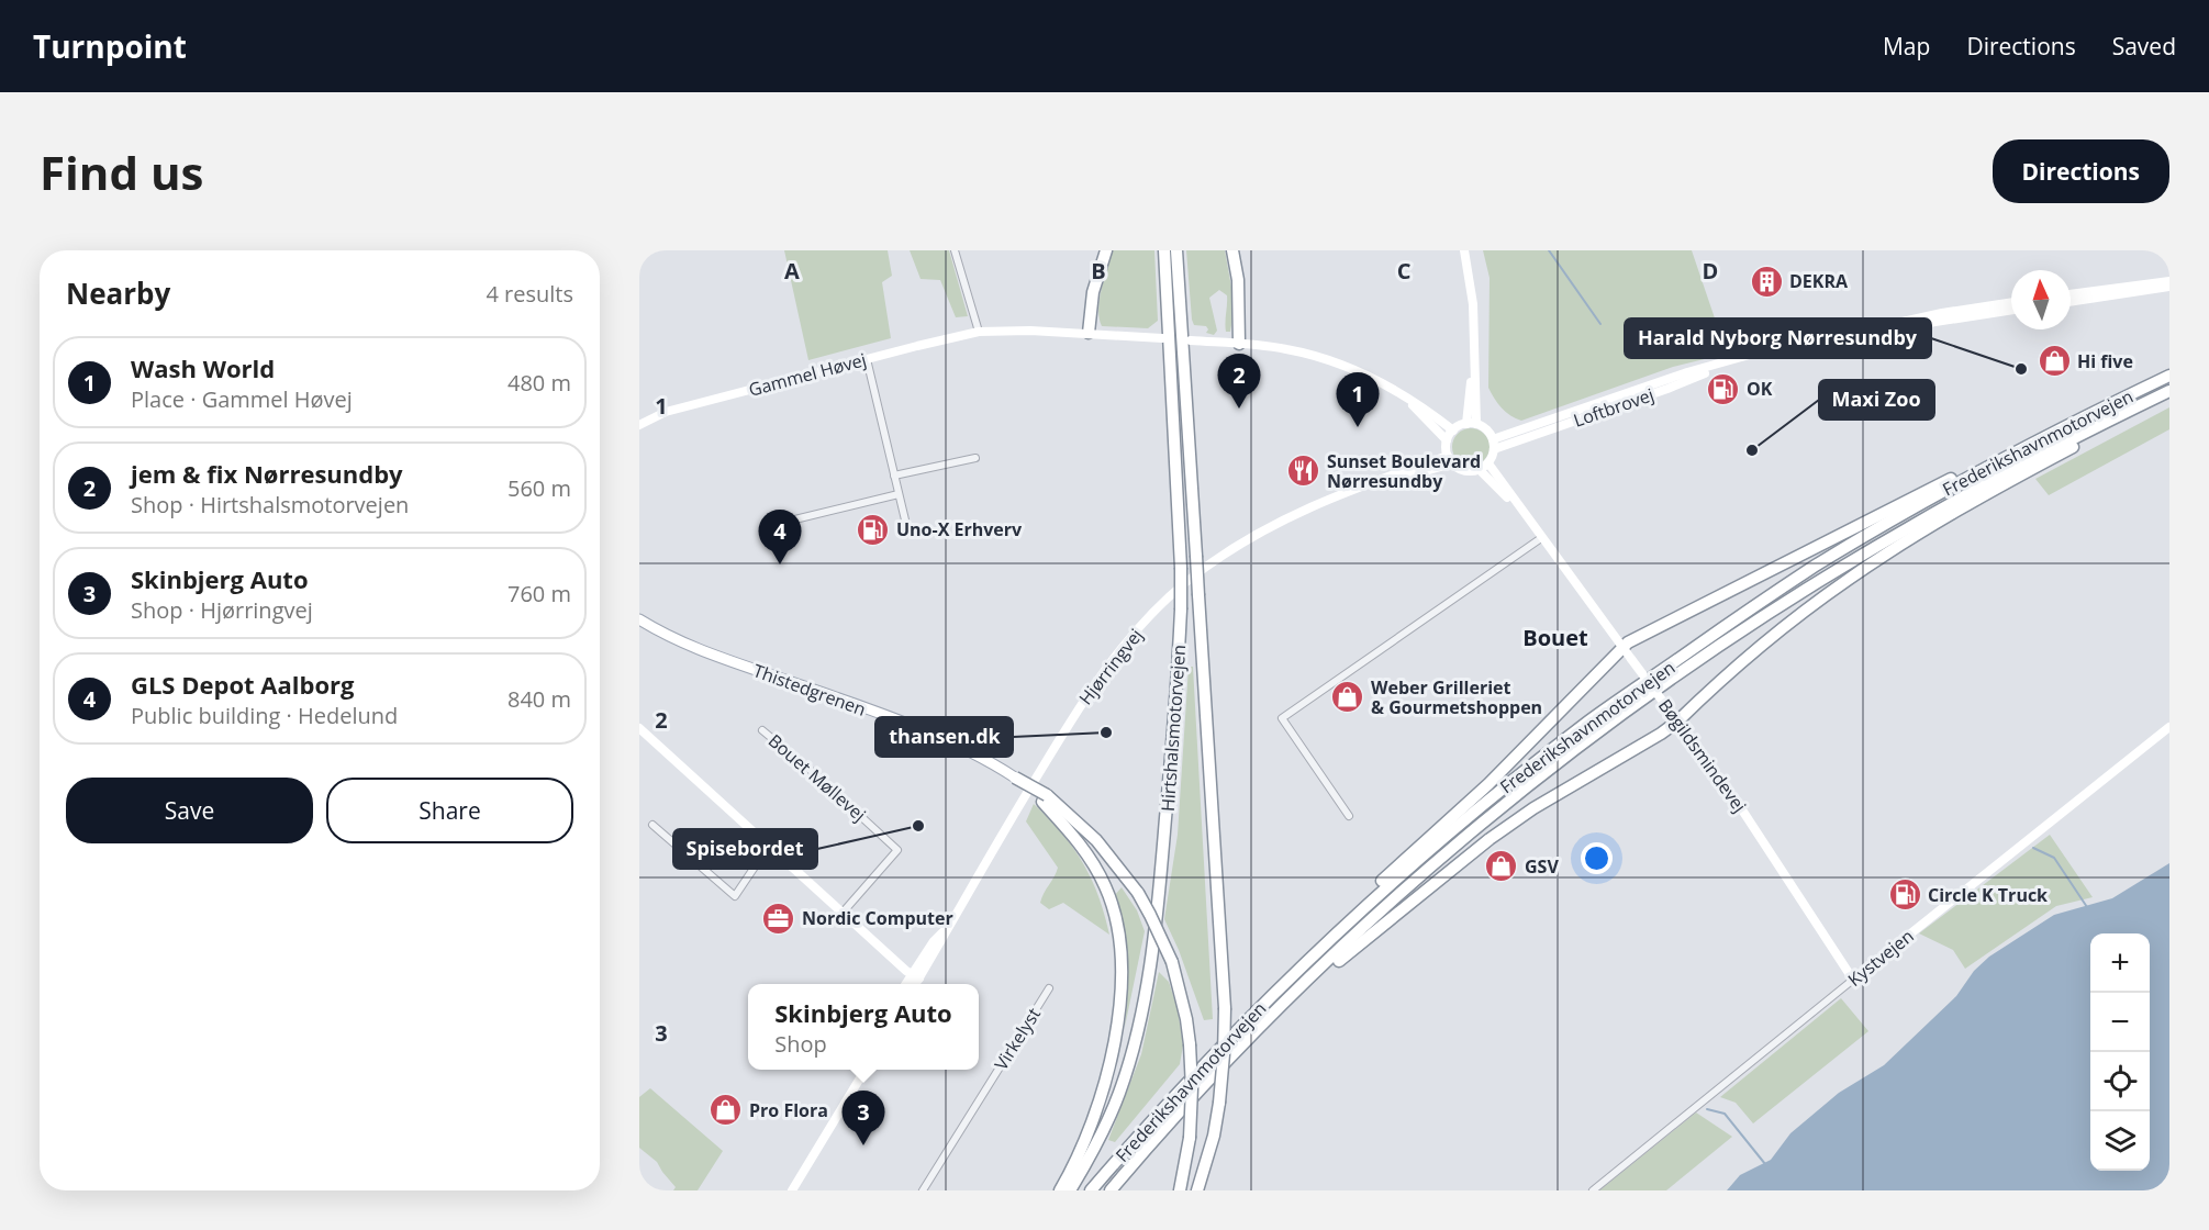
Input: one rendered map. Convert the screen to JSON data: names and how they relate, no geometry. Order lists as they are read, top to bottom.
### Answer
{
  "streets": {
    "highway": ["Frederikshavnmotorvejen", "Hirtshalsmotorvejen"],
    "main road": ["Thistedgrenen"],
    "street": [
      "Gammel Høvej",
      "Loftbrovej",
      "Hjørringvej",
      "Bøgildsmindevej",
      "Bouet Møllevej",
      "Kystvejen",
      "Virkelyst"
    ]
  },
  "crossings": [
    ["Loftbrovej", "Hjørringvej"],
    ["Loftbrovej", "Bøgildsmindevej"],
    ["Hjørringvej", "Bøgildsmindevej"],
    ["Bøgildsmindevej", "Kystvejen"]
  ],
  "districts": ["Bouet"],
  "places": {
    "building": ["DEKRA"],
    "shop": [
      "Hi five",
      "Weber Grilleriet & Gourmetshoppen",
      "GSV",
      "Pro Flora"
    ],
    "other": [
      "Harald Nyborg Nørresundby",
      "Maxi Zoo",
      "thansen.dk",
      "Spisebordet"
    ],
    "fuel station": ["OK", "Uno-X Erhverv", "Circle K Truck"],
    "restaurant": ["Sunset Boulevard Nørresundby"],
    "office": ["Nordic Computer"]
  },
  "north": "top",
  "page": {
    "header": "Turnpoint",
    "nav": ["Map", "Directions", "Saved"],
    "buttons": [
      "Directions",
      ["Save", "Share"]
    ],
    "title": "Find us",
    "heading": ["Nearby", "4 results"],
    "list": [
      {
        "mark": "1",
        "name": "Wash World",
        "note": "Place · Gammel Høvej",
        "value": "480 m"
      },
      {
        "mark": "2",
        "name": "jem & fix Nørresundby",
        "note": "Shop · Hirtshalsmotorvejen",
        "value": "560 m"
      },
      {
        "mark": "3",
        "name": "Skinbjerg Auto",
        "note": "Shop · Hjørringvej",
        "value": "760 m"
      },
      {
        "mark": "4",
        "name": "GLS Depot Aalborg",
        "note": "Public building · Hedelund",
        "value": "840 m"
      }
    ],
    "pins": [
      "2",
      "1",
      "4",
      "3"
    ],
    "map_buttons": ["+", "−"],
    "popup": ["Skinbjerg Auto", "Shop"]
  },
  "grid": {
    "columns": [
      "A",
      "B",
      "C",
      "D"
    ],
    "rows": ["1", "2", "3"]
  }
}
